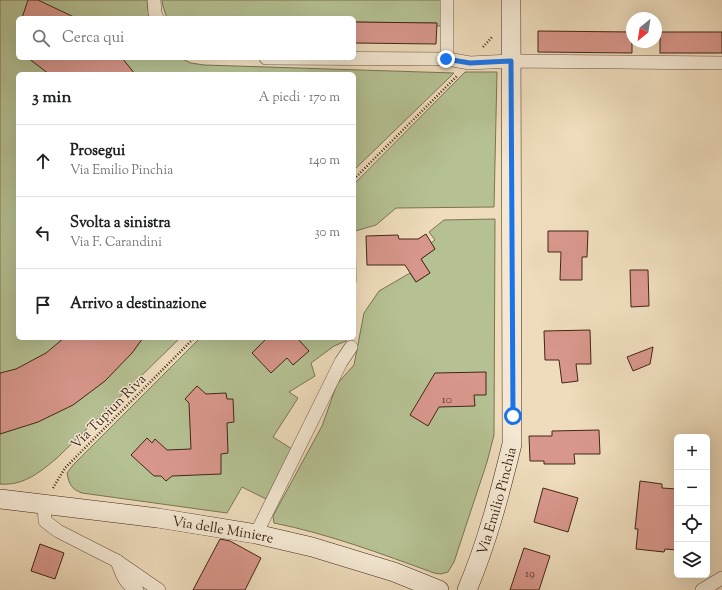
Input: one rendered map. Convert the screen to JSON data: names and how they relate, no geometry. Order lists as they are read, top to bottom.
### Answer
{
  "streets": {
    "street": ["Via Emilio Pinchia", "Via delle Miniere"],
    "path": ["Via Tupiun Riva"]
  },
  "crossings": [
    ["Via Tupiun Riva", "Via delle Miniere"]
  ],
  "house_numbers": ["10", "19"],
  "north": "bottom left",
  "page": {
    "search": "Cerca qui",
    "heading": ["3 min", "A piedi · 170 m"],
    "list": [
      ["Prosegui", "Via Emilio Pinchia", "140 m"],
      ["Svolta a sinistra", "Via F. Carandini", "30 m"],
      "Arrivo a destinazione"
    ],
    "map_buttons": ["+", "−"]
  }
}
